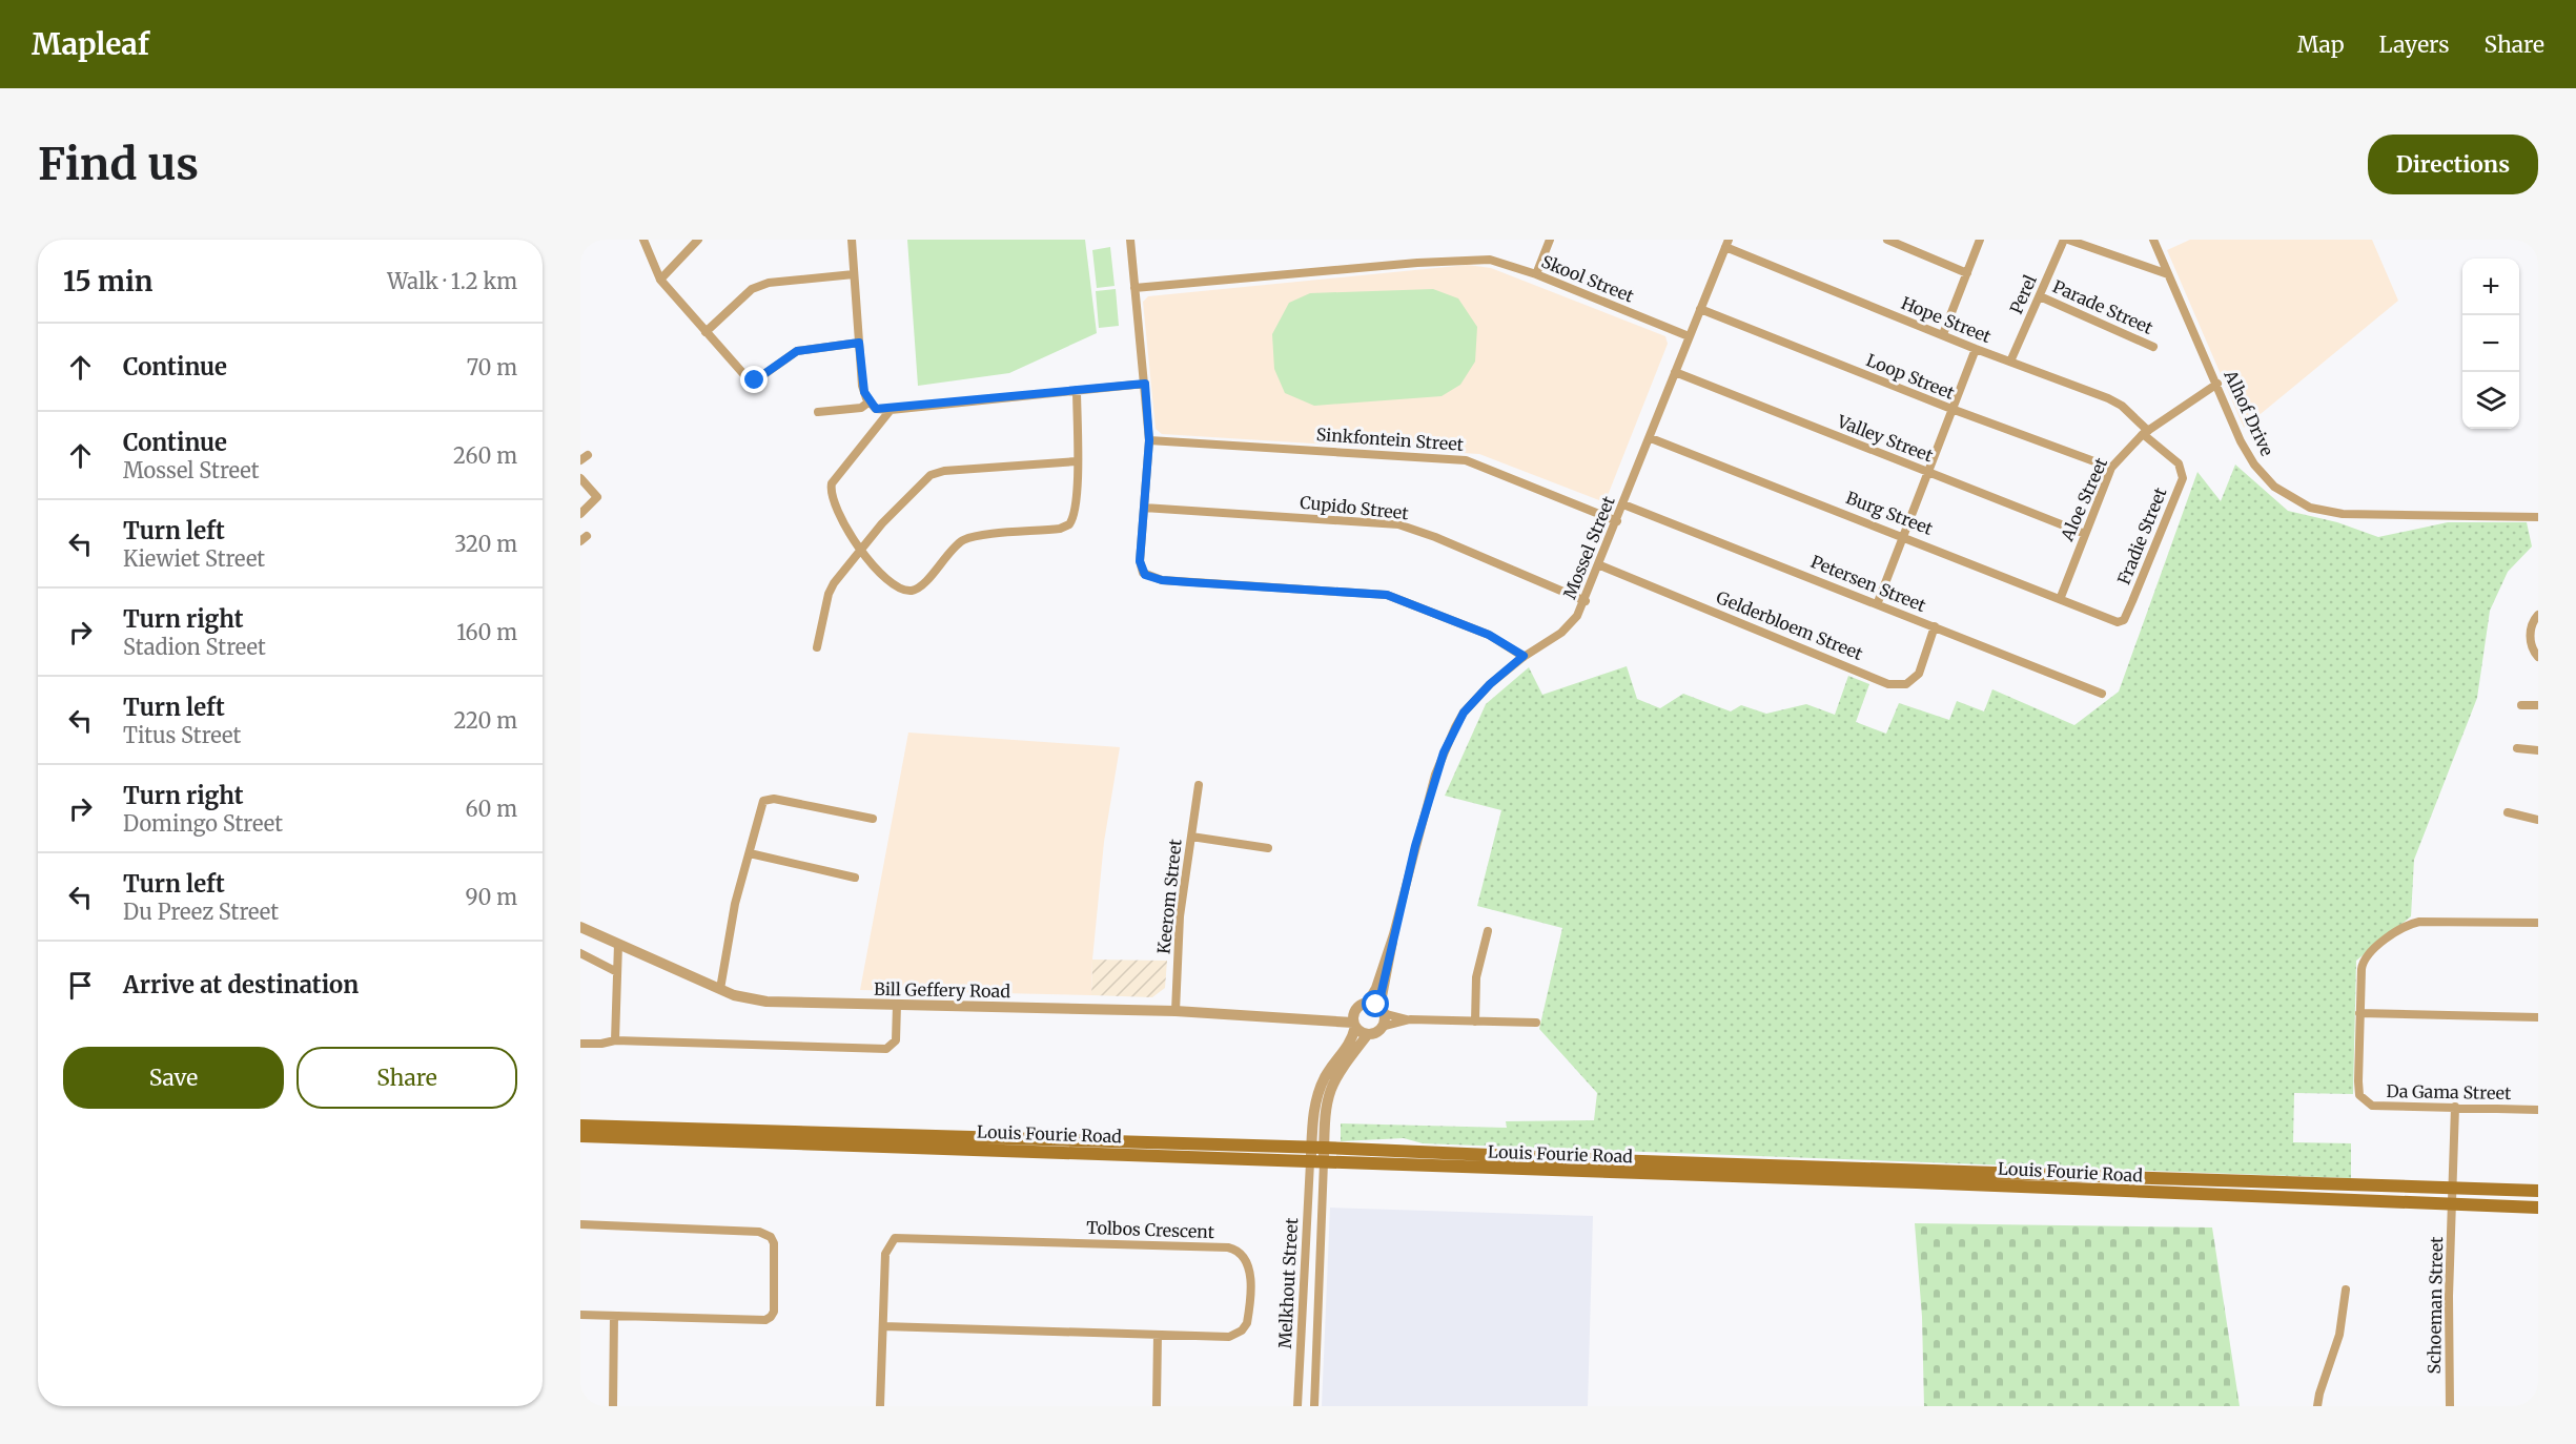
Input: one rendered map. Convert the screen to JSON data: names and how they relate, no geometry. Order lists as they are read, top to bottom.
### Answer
{
  "streets": {
    "main road": ["Louis Fourie Road"],
    "street": [
      "Skool Street",
      "Perel",
      "Parade Street",
      "Hope Street",
      "Loop Street",
      "Alhof Drive",
      "Valley Street",
      "Sinkfontein Street",
      "Aloe Street",
      "Cupido Street",
      "Burg Street",
      "Fradie Street",
      "Mossel Street",
      "Petersen Street",
      "Gelderbloem Street",
      "Keerom Street",
      "Bill Geffery Road",
      "Da Gama Street",
      "Tolbos Crescent",
      "Melkhout Street",
      "Schoeman Street"
    ]
  },
  "crossings": [
    ["Skool Street", "Mossel Street"],
    ["Perel", "Parade Street"],
    ["Perel", "Hope Street"],
    ["Hope Street", "Aloe Street"],
    ["Hope Street", "Fradie Street"],
    ["Hope Street", "Mossel Street"],
    ["Loop Street", "Aloe Street"],
    ["Loop Street", "Mossel Street"],
    ["Alhof Drive", "Aloe Street"],
    ["Valley Street", "Aloe Street"],
    ["Valley Street", "Mossel Street"],
    ["Sinkfontein Street", "Mossel Street"],
    ["Aloe Street", "Burg Street"],
    ["Aloe Street", "Fradie Street"],
    ["Cupido Street", "Mossel Street"],
    ["Burg Street", "Fradie Street"],
    ["Burg Street", "Mossel Street"],
    ["Mossel Street", "Petersen Street"],
    ["Mossel Street", "Gelderbloem Street"],
    ["Petersen Street", "Gelderbloem Street"],
    ["Keerom Street", "Bill Geffery Road"],
    ["Da Gama Street", "Schoeman Street"],
    ["Louis Fourie Road", "Melkhout Street"],
    ["Louis Fourie Road", "Schoeman Street"]
  ],
  "page": {
    "header": "Mapleaf",
    "nav": ["Map", "Layers", "Share"],
    "buttons": [
      "Directions",
      ["Save", "Share"]
    ],
    "title": "Find us",
    "heading": ["15 min", "Walk · 1.2 km"],
    "map_buttons": ["+", "−"],
    "list": [
      ["Continue", "70 m"],
      ["Continue", "Mossel Street", "260 m"],
      ["Turn left", "Kiewiet Street", "320 m"],
      ["Turn right", "Stadion Street", "160 m"],
      ["Turn left", "Titus Street", "220 m"],
      ["Turn right", "Domingo Street", "60 m"],
      ["Turn left", "Du Preez Street", "90 m"],
      "Arrive at destination"
    ]
  }
}
